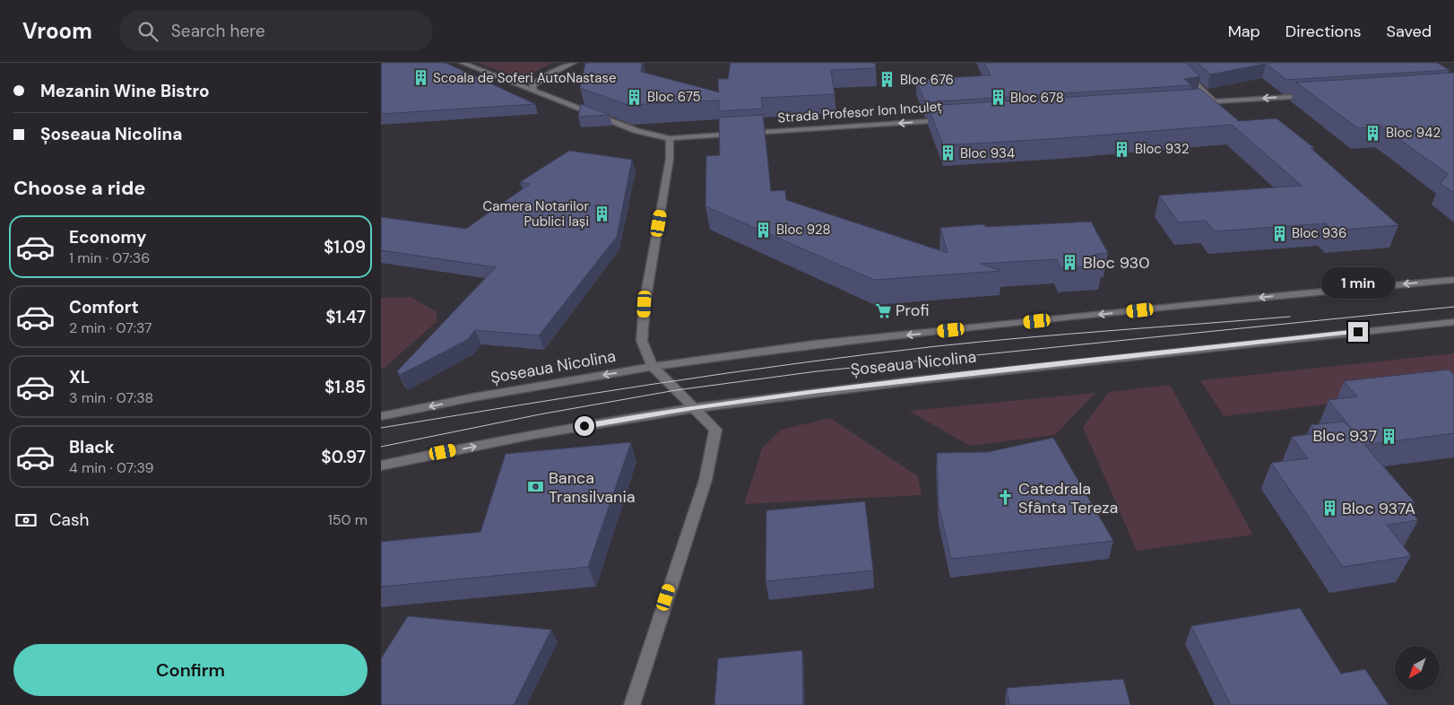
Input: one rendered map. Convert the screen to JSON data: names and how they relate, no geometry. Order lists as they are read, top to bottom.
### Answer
{
  "streets": {
    "main road": ["Strada Profesor Ion Inculeț", "Șoseaua Nicolina"]
  },
  "one_way": ["Strada Profesor Ion Inculeț"],
  "places": {
    "building": [
      "Scoala de Soferi AutoNastase",
      "Bloc 676",
      "Bloc 675",
      "Bloc 678",
      "Bloc 942",
      "Bloc 932",
      "Bloc 934",
      "Camera Notarilor Publici Iași",
      "Bloc 928",
      "Bloc 936",
      "Bloc 930",
      "Bloc 937",
      "Bloc 937A"
    ],
    "supermarket": ["Profi"],
    "bank": ["Banca Transilvania"],
    "church": ["Catedrala Sfânta Tereza"]
  },
  "north": "bottom left",
  "page": {
    "header": "Vroom",
    "search": "Search here",
    "nav": ["Map", "Directions", "Saved"],
    "banner": ["Mezanin Wine Bistro", "Șoseaua Nicolina"],
    "heading": "Choose a ride",
    "list": [
      {
        "name": "Economy",
        "note": "1 min · 07:36",
        "value": "$1.09"
      },
      {
        "name": "Comfort",
        "note": "2 min · 07:37",
        "value": "$1.47"
      },
      {
        "name": "XL",
        "note": "3 min · 07:38",
        "value": "$1.85"
      },
      {
        "name": "Black",
        "note": "4 min · 07:39",
        "value": "$0.97"
      }
    ],
    "bubble": "1 min",
    "pay": ["Cash", "150 m"],
    "buttons": "Confirm"
  }
}
